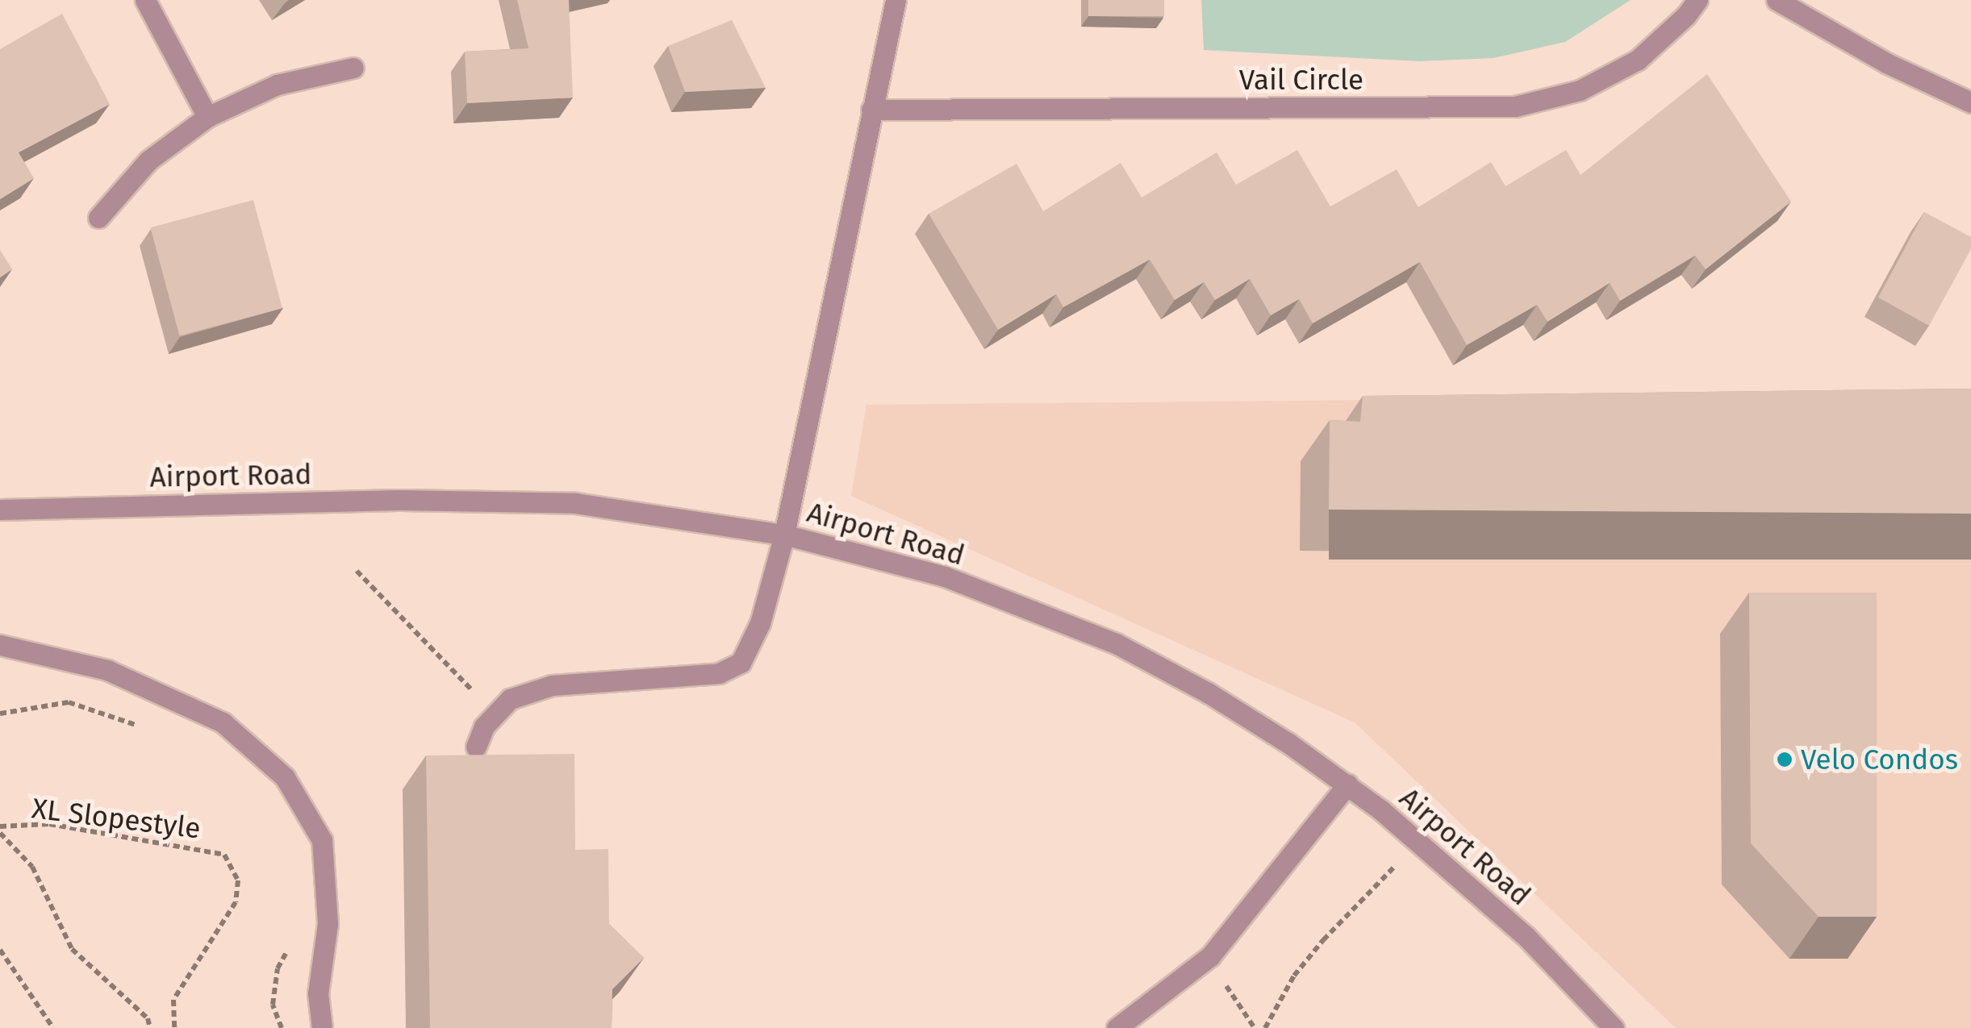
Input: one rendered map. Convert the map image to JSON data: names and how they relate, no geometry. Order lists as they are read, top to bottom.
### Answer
{
  "streets": {
    "street": ["Vail Circle", "Airport Road"],
    "path": ["XL Slopestyle"]
  },
  "places": ["Velo Condos"]
}
